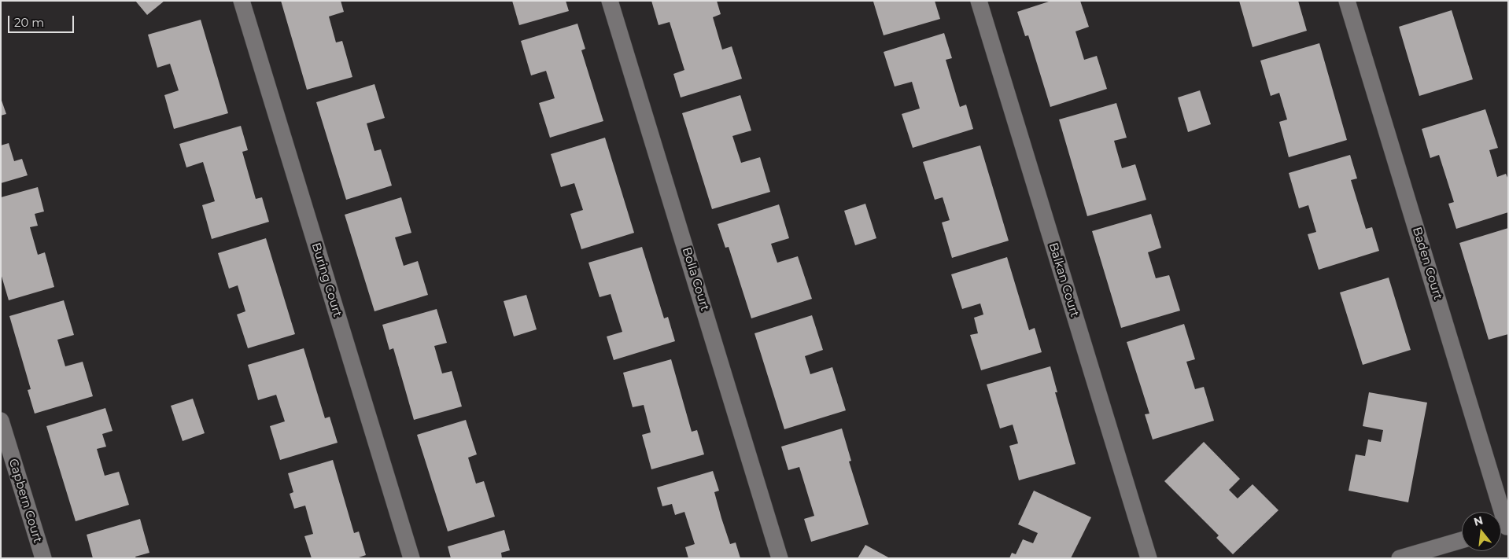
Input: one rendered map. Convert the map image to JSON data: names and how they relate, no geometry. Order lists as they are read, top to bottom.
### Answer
{
  "streets": {
    "street": [
      "Baden Court",
      "Bolla Court",
      "Buring Court",
      "Balkan Court",
      "Capbern Court"
    ]
  },
  "scale_bar": "20 m",
  "north": "top"
}
